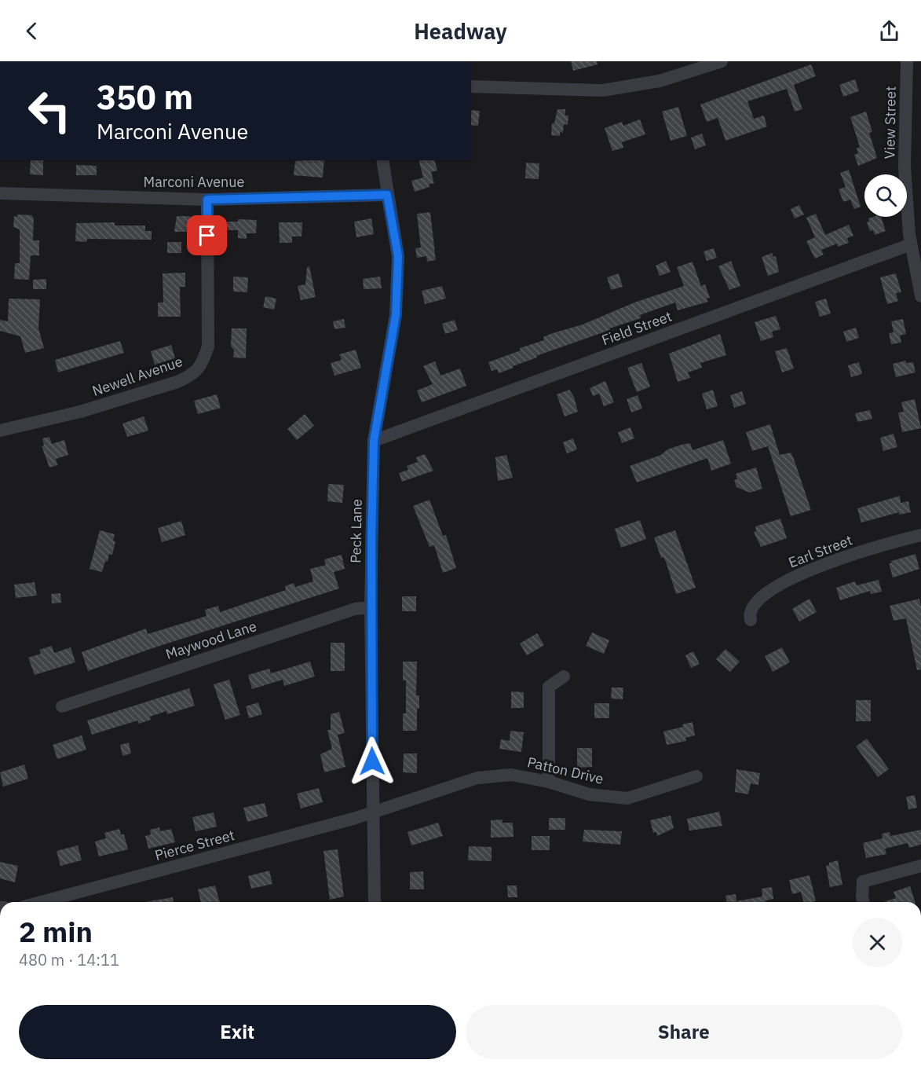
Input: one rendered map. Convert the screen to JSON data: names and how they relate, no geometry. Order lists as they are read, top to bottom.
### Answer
{
  "streets": {
    "street": [
      "View Street",
      "Marconi Avenue",
      "Field Street",
      "Newell Avenue",
      "Peck Lane",
      "Earl Street",
      "Maywood Lane",
      "Patton Drive",
      "Pierce Street"
    ]
  },
  "crossings": [
    ["View Street", "Field Street"],
    ["Marconi Avenue", "Newell Avenue"],
    ["Marconi Avenue", "Peck Lane"],
    ["Field Street", "Peck Lane"],
    ["Peck Lane", "Maywood Lane"],
    ["Peck Lane", "Patton Drive"],
    ["Peck Lane", "Pierce Street"],
    ["Patton Drive", "Pierce Street"]
  ],
  "page": {
    "header": "Headway",
    "turn": ["350 m", "Marconi Avenue"],
    "heading": ["2 min", "480 m · 14:11"],
    "buttons": ["Exit", "Share"]
  }
}
